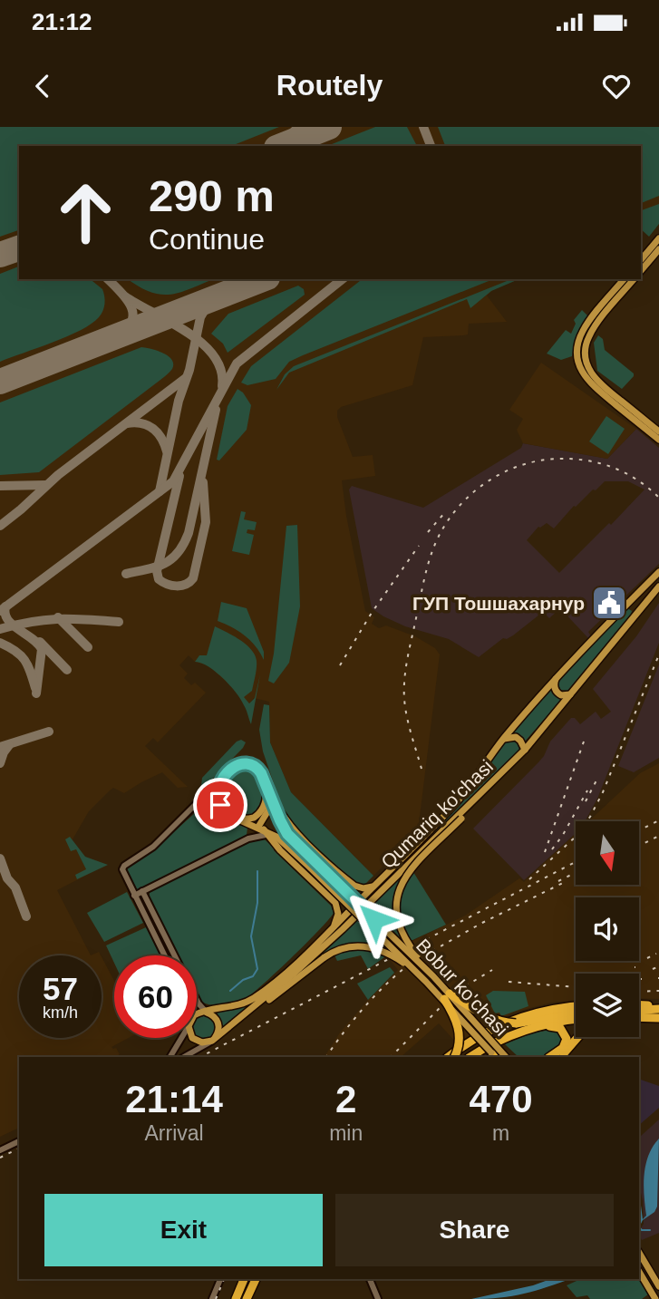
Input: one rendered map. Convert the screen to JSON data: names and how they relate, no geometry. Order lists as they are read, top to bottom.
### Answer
{
  "streets": {
    "main road": ["Qumariq ko'chasi", "Bobur ko'chasi"]
  },
  "places": {
    "public building": ["ГУП Тошшахарнур"]
  },
  "north": "bottom",
  "page": {
    "status": "21:12",
    "header": "Routely",
    "turn": ["290 m", "Continue"],
    "speed": "57 km/h",
    "limit": "60",
    "eta": [
      "21:14",
      "Arrival",
      "2",
      "min",
      "470",
      "m"
    ],
    "buttons": ["Exit", "Share"]
  }
}
